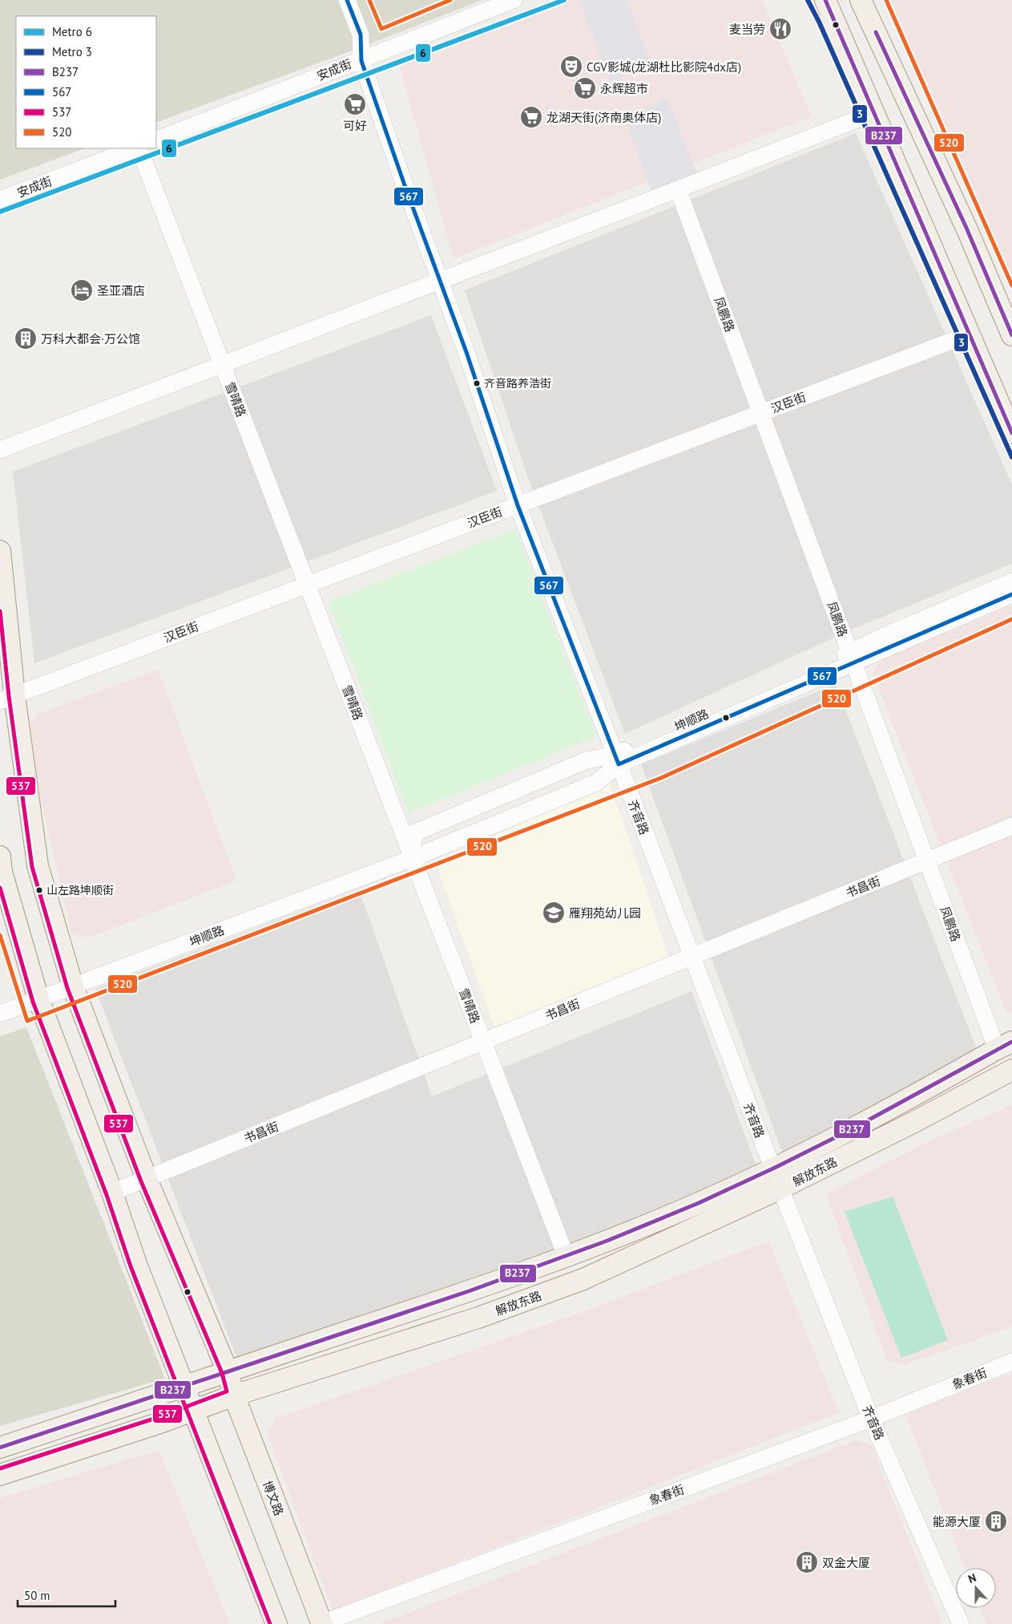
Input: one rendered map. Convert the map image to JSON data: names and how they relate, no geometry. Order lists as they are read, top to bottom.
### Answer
{
  "streets": {
    "main road": ["解放东路", "博文路"],
    "street": [
      "安成街",
      "凤鹏路",
      "雪晴路",
      "汉臣街",
      "坤顺路",
      "齐音路",
      "书昌街",
      "象春街"
    ]
  },
  "crossings": [
    ["安成街", "齐音路"],
    ["凤鹏路", "汉臣街"],
    ["凤鹏路", "坤顺路"],
    ["凤鹏路", "书昌街"],
    ["凤鹏路", "解放东路"],
    ["雪晴路", "汉臣街"],
    ["雪晴路", "坤顺路"],
    ["雪晴路", "书昌街"],
    ["雪晴路", "解放东路"],
    ["汉臣街", "齐音路"],
    ["汉臣街", "博文路"],
    ["坤顺路", "齐音路"],
    ["坤顺路", "博文路"],
    ["齐音路", "书昌街"],
    ["齐音路", "解放东路"],
    ["齐音路", "象春街"],
    ["书昌街", "博文路"],
    ["解放东路", "博文路"],
    ["象春街", "博文路"]
  ],
  "places": {
    "restaurant": ["麦当劳"],
    "theatre": ["CGV影城(龙湖杜比影院4dx店)"],
    "supermarket": ["永辉超市", "可好", "龙湖天街(济南奥体店)"],
    "hotel": ["圣亚酒店"],
    "building": ["万科大都会·万公馆", "能源大厦", "双金大厦"],
    "other": ["齐音路养浩街", "山左路坤顺街"],
    "school or university": ["雁翔苑幼儿园"]
  },
  "lines": [
    "metro line 6",
    "metro line 3",
    "transit line B237",
    "transit line 567",
    "transit line 520",
    "transit line 537"
  ],
  "legend": [
    "Metro 6",
    "Metro 3",
    "B237",
    "567",
    "537",
    "520"
  ],
  "scale_bar": "50 m",
  "north": "top"
}
